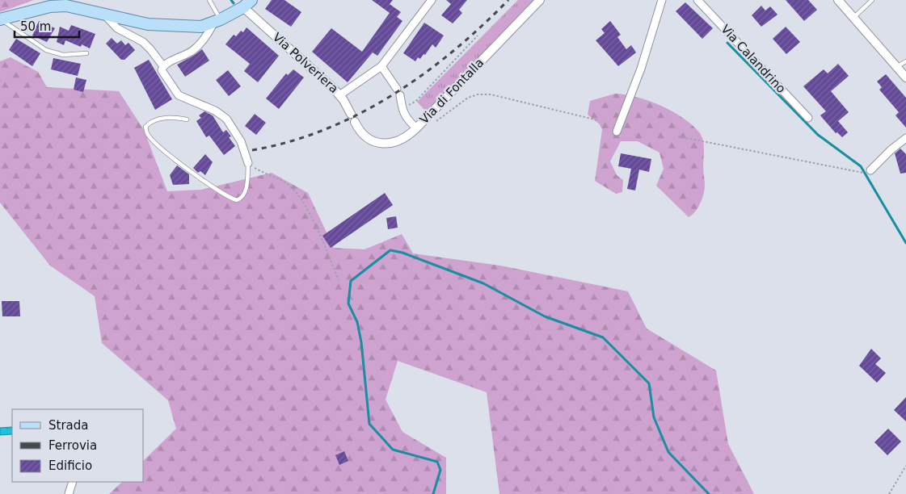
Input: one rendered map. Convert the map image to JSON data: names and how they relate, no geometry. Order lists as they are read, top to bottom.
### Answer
{
  "streets": {
    "street": ["Via Calandrino", "Via Polveriera", "Via di Fontalla"]
  },
  "crossings": [
    ["Via Polveriera", "Via di Fontalla"]
  ],
  "legend": ["Strada", "Ferrovia", "Edificio"],
  "scale_bar": "50 m"
}
